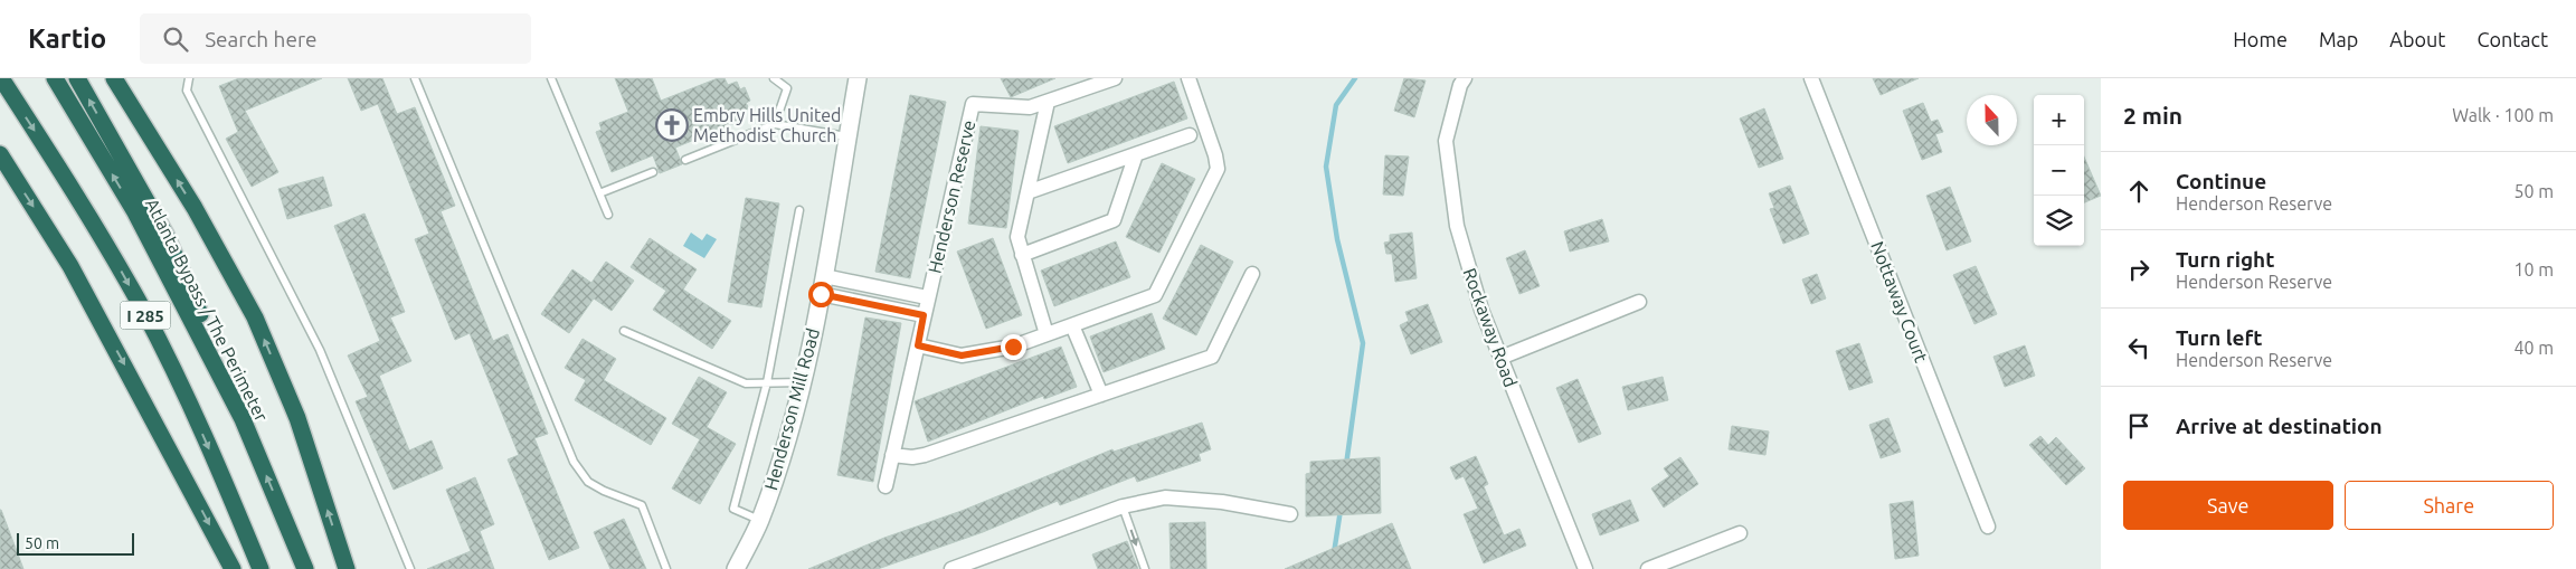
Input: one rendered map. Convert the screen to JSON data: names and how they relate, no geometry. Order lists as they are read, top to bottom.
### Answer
{
  "streets": {
    "highway": ["Atlanta Bypass / The Perimeter", "I 285"],
    "street": [
      "Henderson Reserve",
      "Nottaway Court",
      "Rockaway Road",
      "Henderson Mill Road"
    ]
  },
  "crossings": [
    ["Henderson Reserve", "Henderson Mill Road"]
  ],
  "places": {
    "church": ["Embry Hills United Methodist Church"]
  },
  "scale_bar": "50 m",
  "north": "top",
  "page": {
    "header": "Kartio",
    "search": "Search here",
    "nav": [
      "Home",
      "Map",
      "About",
      "Contact"
    ],
    "heading": ["2 min", "Walk · 100 m"],
    "map_buttons": ["+", "−"],
    "list": [
      ["Continue", "Henderson Reserve", "50 m"],
      ["Turn right", "Henderson Reserve", "10 m"],
      ["Turn left", "Henderson Reserve", "40 m"],
      "Arrive at destination"
    ],
    "buttons": ["Save", "Share"],
    "scale": "50 m"
  }
}
